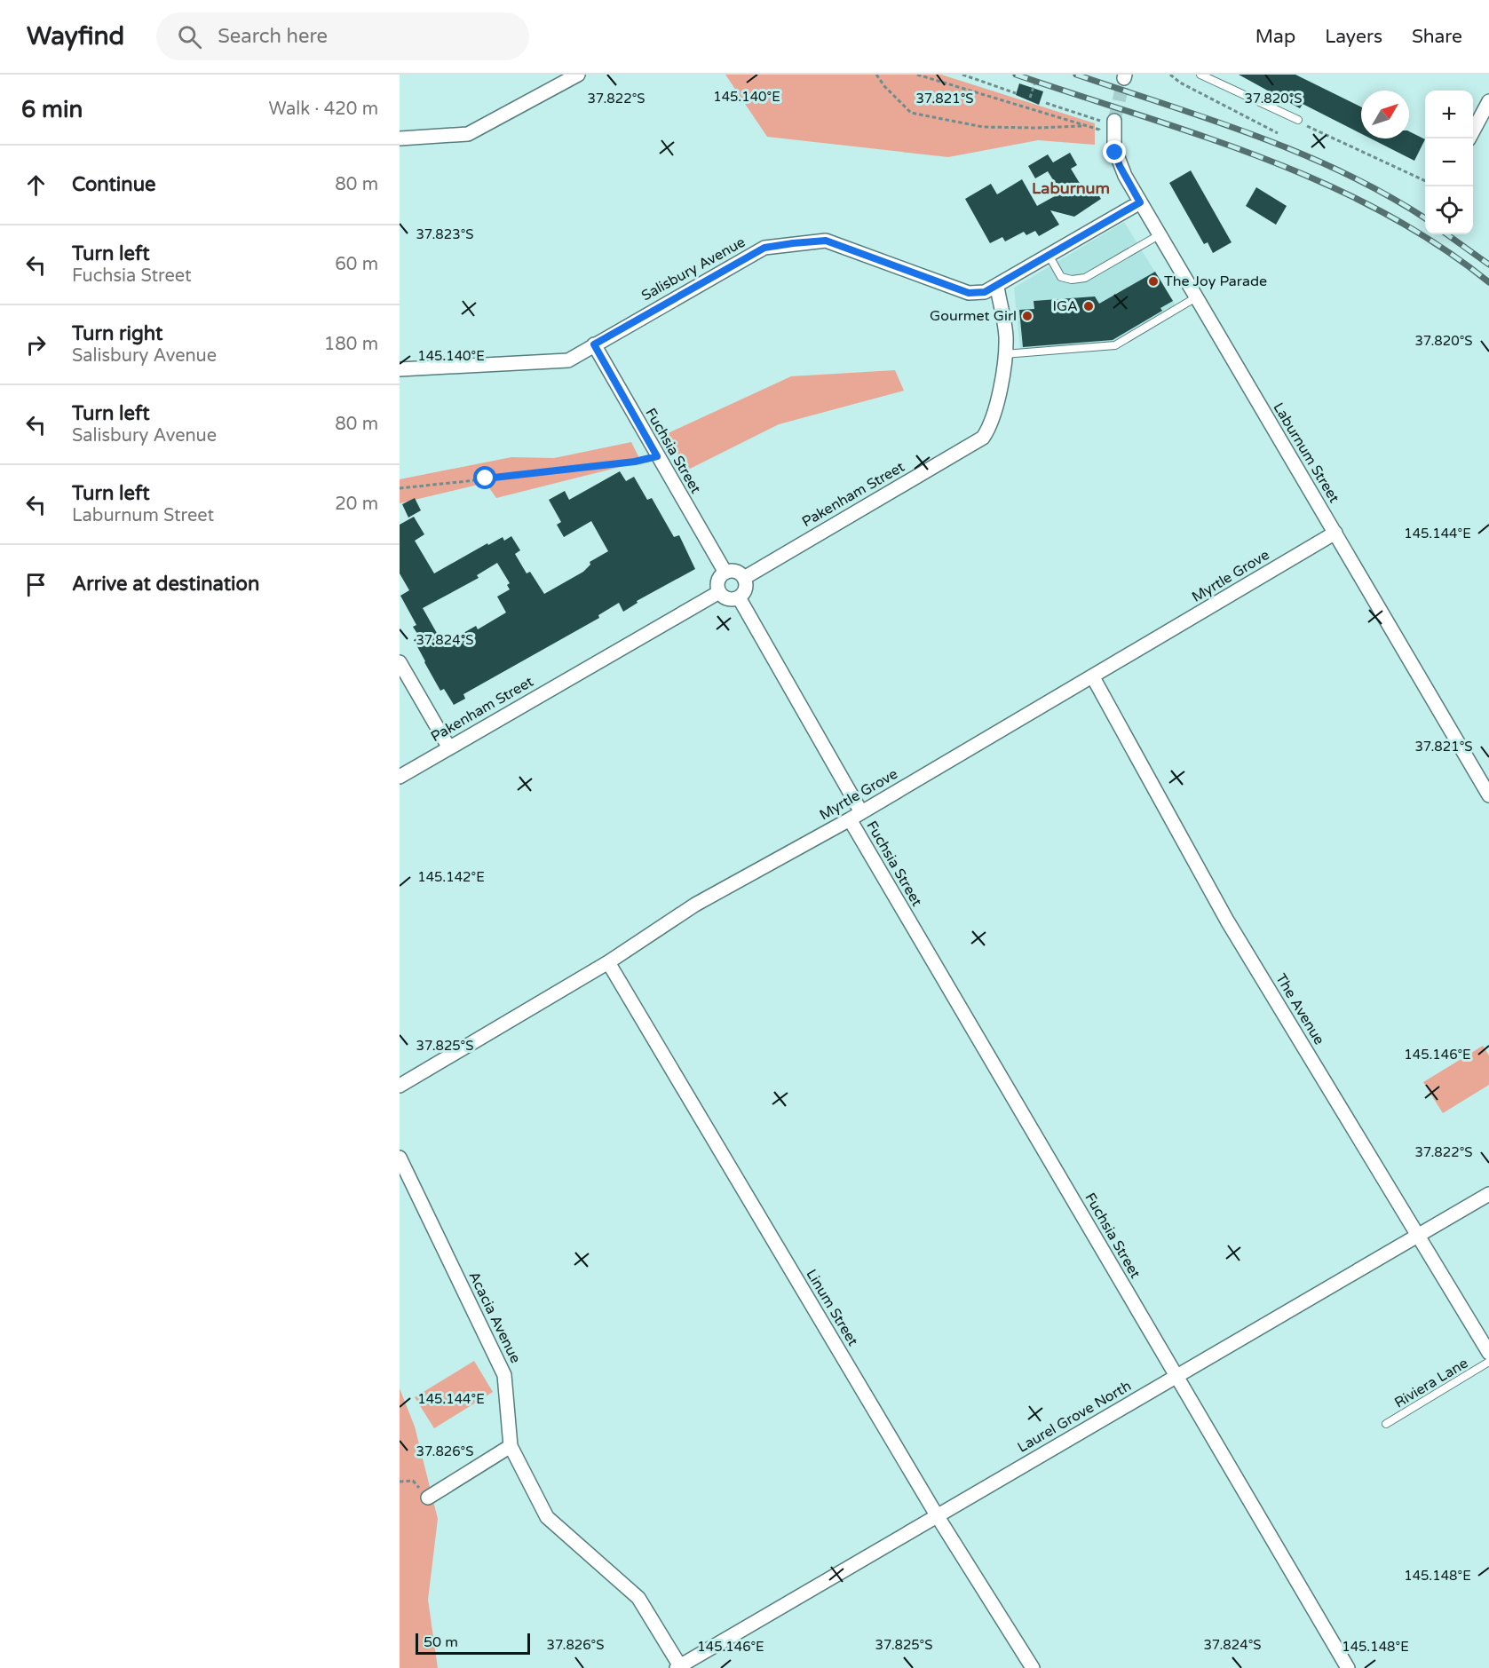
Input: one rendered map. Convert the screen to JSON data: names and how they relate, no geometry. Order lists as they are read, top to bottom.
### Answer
{
  "streets": {
    "street": [
      "Salisbury Avenue",
      "Fuchsia Street",
      "Laburnum Street",
      "Pakenham Street",
      "Myrtle Grove",
      "The Avenue",
      "Linum Street",
      "Acacia Avenue",
      "Laurel Grove North"
    ],
    "lane": ["Riviera Lane"]
  },
  "crossings": [
    ["Salisbury Avenue", "Fuchsia Street"],
    ["Salisbury Avenue", "Laburnum Street"],
    ["Salisbury Avenue", "Pakenham Street"],
    ["Fuchsia Street", "Pakenham Street"],
    ["Fuchsia Street", "Myrtle Grove"],
    ["Fuchsia Street", "Laurel Grove North"],
    ["Laburnum Street", "Myrtle Grove"],
    ["Myrtle Grove", "The Avenue"],
    ["Myrtle Grove", "Linum Street"],
    ["The Avenue", "Laurel Grove North"],
    ["Linum Street", "Laurel Grove North"],
    ["Acacia Avenue", "Laurel Grove North"]
  ],
  "districts": ["Laburnum"],
  "places": ["The Joy Parade", "IGA", "Gourmet Girl"],
  "scale_bar": "50 m",
  "north": "top right",
  "page": {
    "header": "Wayfind",
    "search": "Search here",
    "nav": ["Map", "Layers", "Share"],
    "heading": ["6 min", "Walk · 420 m"],
    "map_buttons": ["+", "−"],
    "list": [
      ["Continue", "80 m"],
      ["Turn left", "Fuchsia Street", "60 m"],
      ["Turn right", "Salisbury Avenue", "180 m"],
      ["Turn left", "Salisbury Avenue", "80 m"],
      ["Turn left", "Laburnum Street", "20 m"],
      "Arrive at destination"
    ],
    "scale": "50 m"
  },
  "coordinates": [
    "145.140°E",
    "37.822°S",
    "37.821°S",
    "37.820°S",
    "37.823°S",
    "145.144°E",
    "37.824°S",
    "145.142°E",
    "37.825°S",
    "145.146°E",
    "37.826°S",
    "145.148°E"
  ]
}
